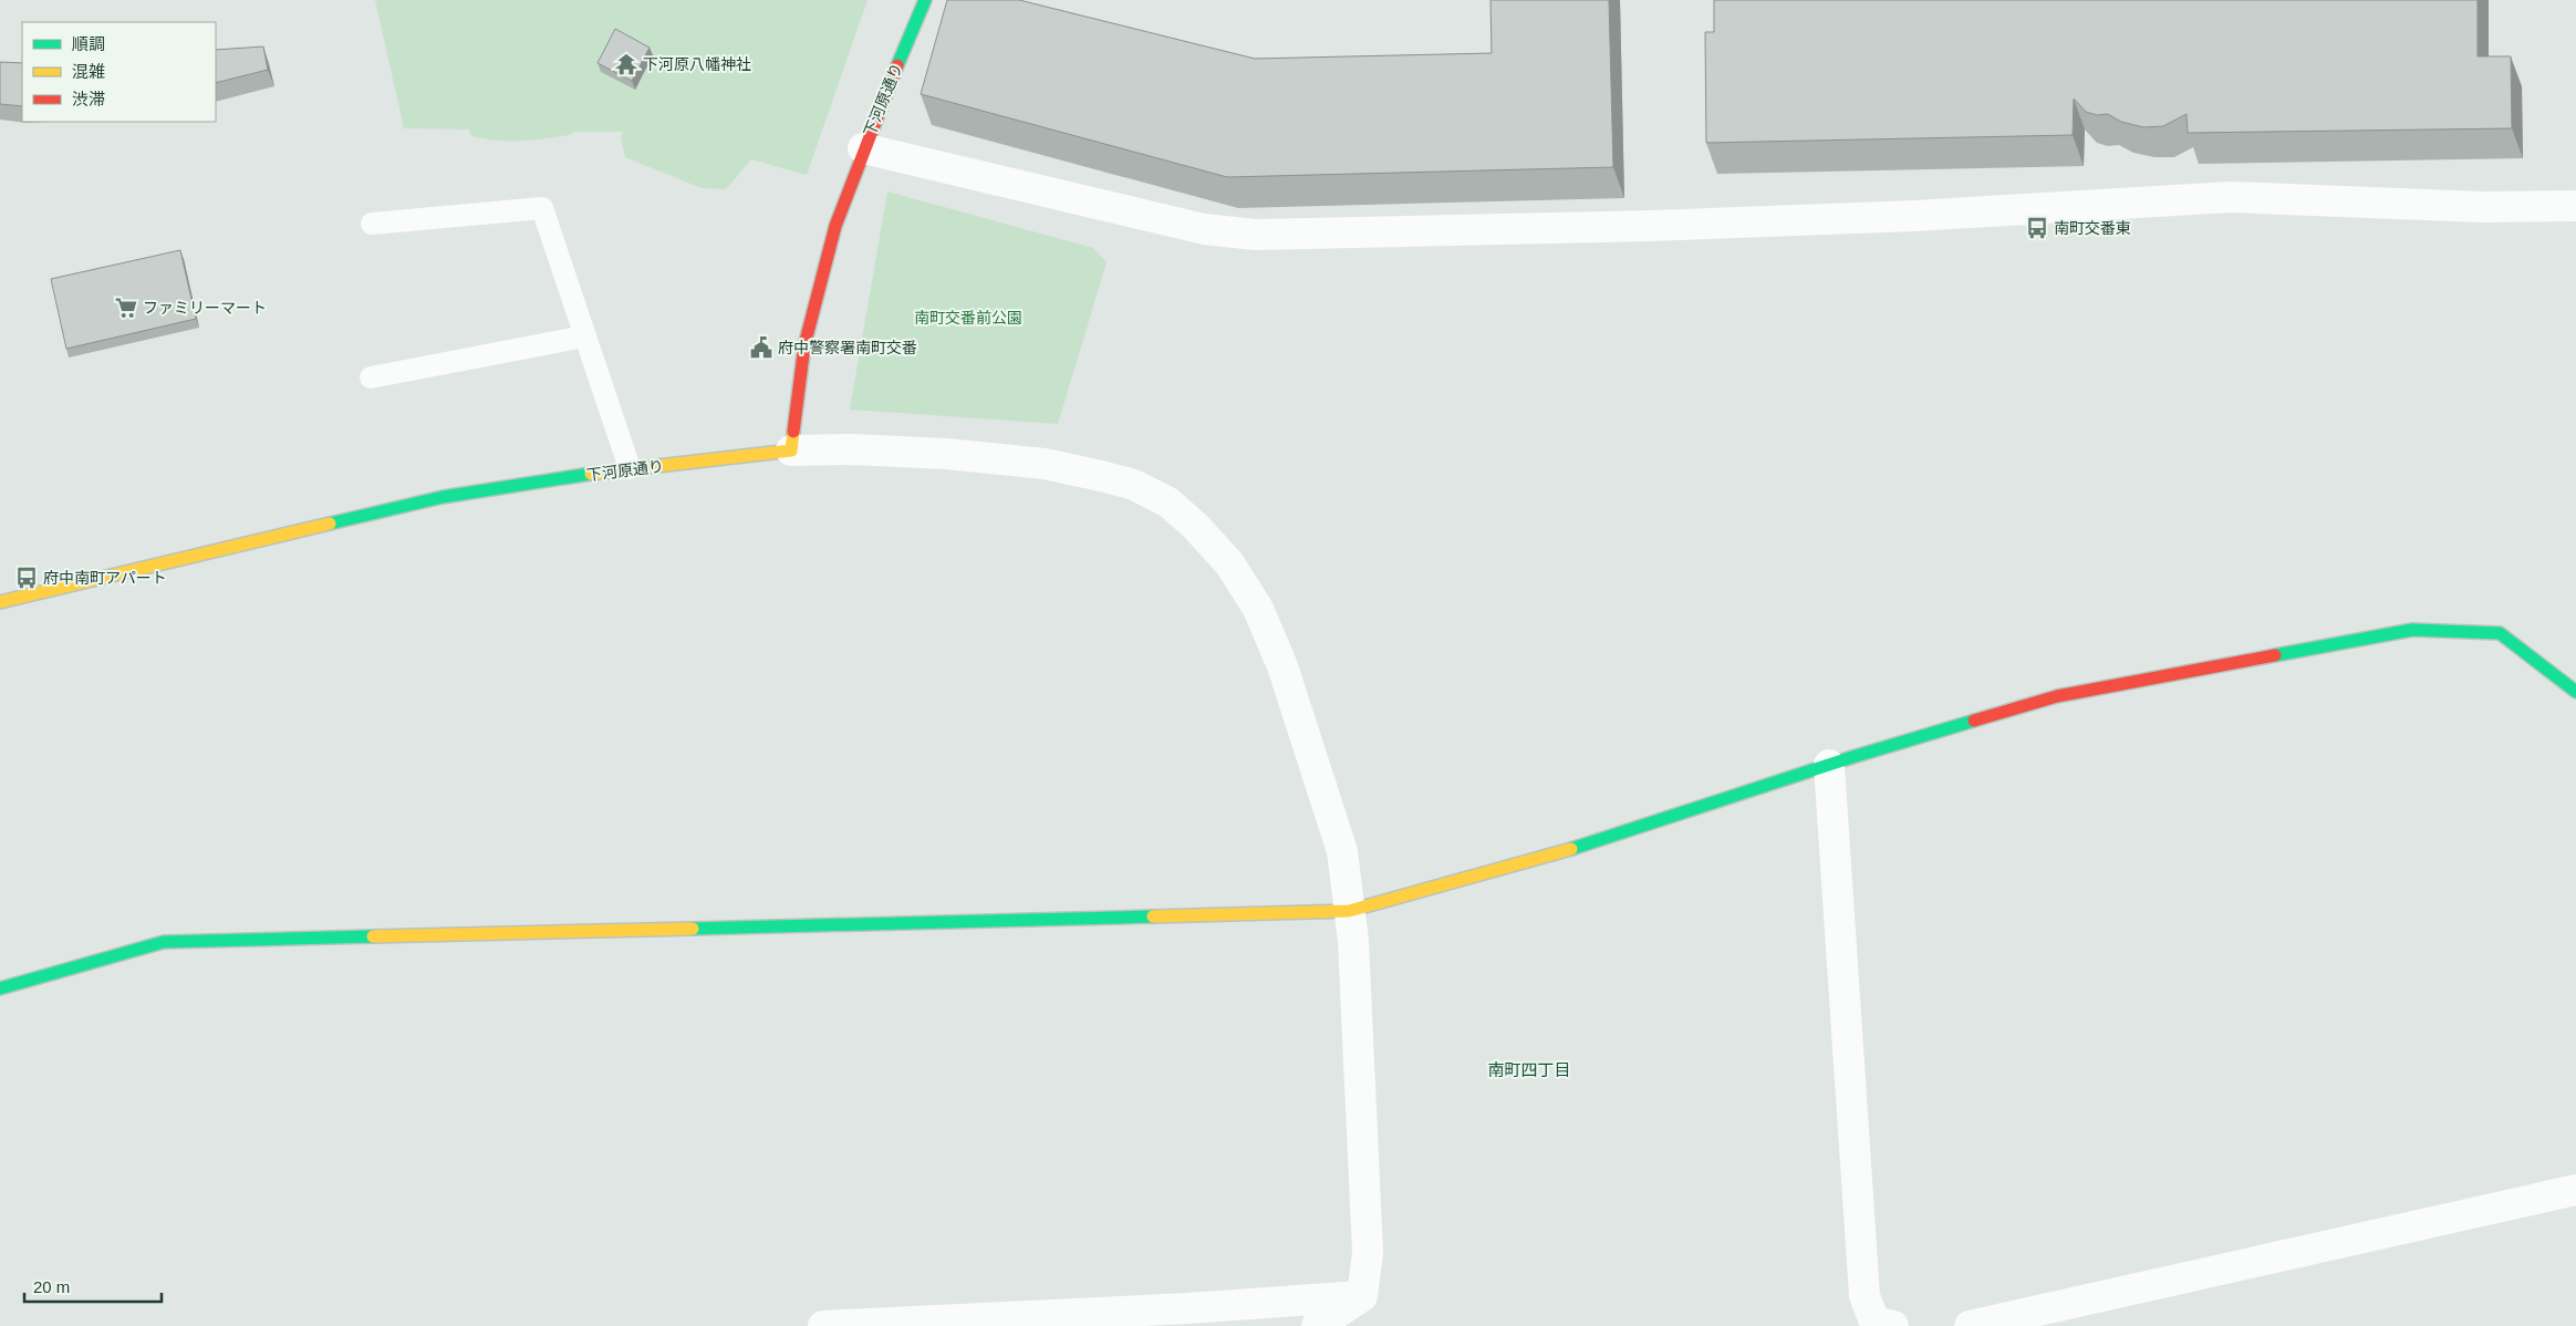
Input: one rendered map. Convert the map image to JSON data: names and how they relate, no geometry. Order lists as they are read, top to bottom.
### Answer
{
  "streets": {
    "street": ["下河原通り"]
  },
  "districts": ["南町四丁目"],
  "parks": ["南町交番前公園"],
  "places": {
    "temple": ["下河原八幡神社"],
    "bus stop": ["南町交番東", "府中南町アパート"],
    "supermarket": ["ファミリーマート"],
    "public building": ["府中警察署南町交番"]
  },
  "legend": ["順調", "混雑", "渋滞"],
  "scale_bar": "20 m"
}
